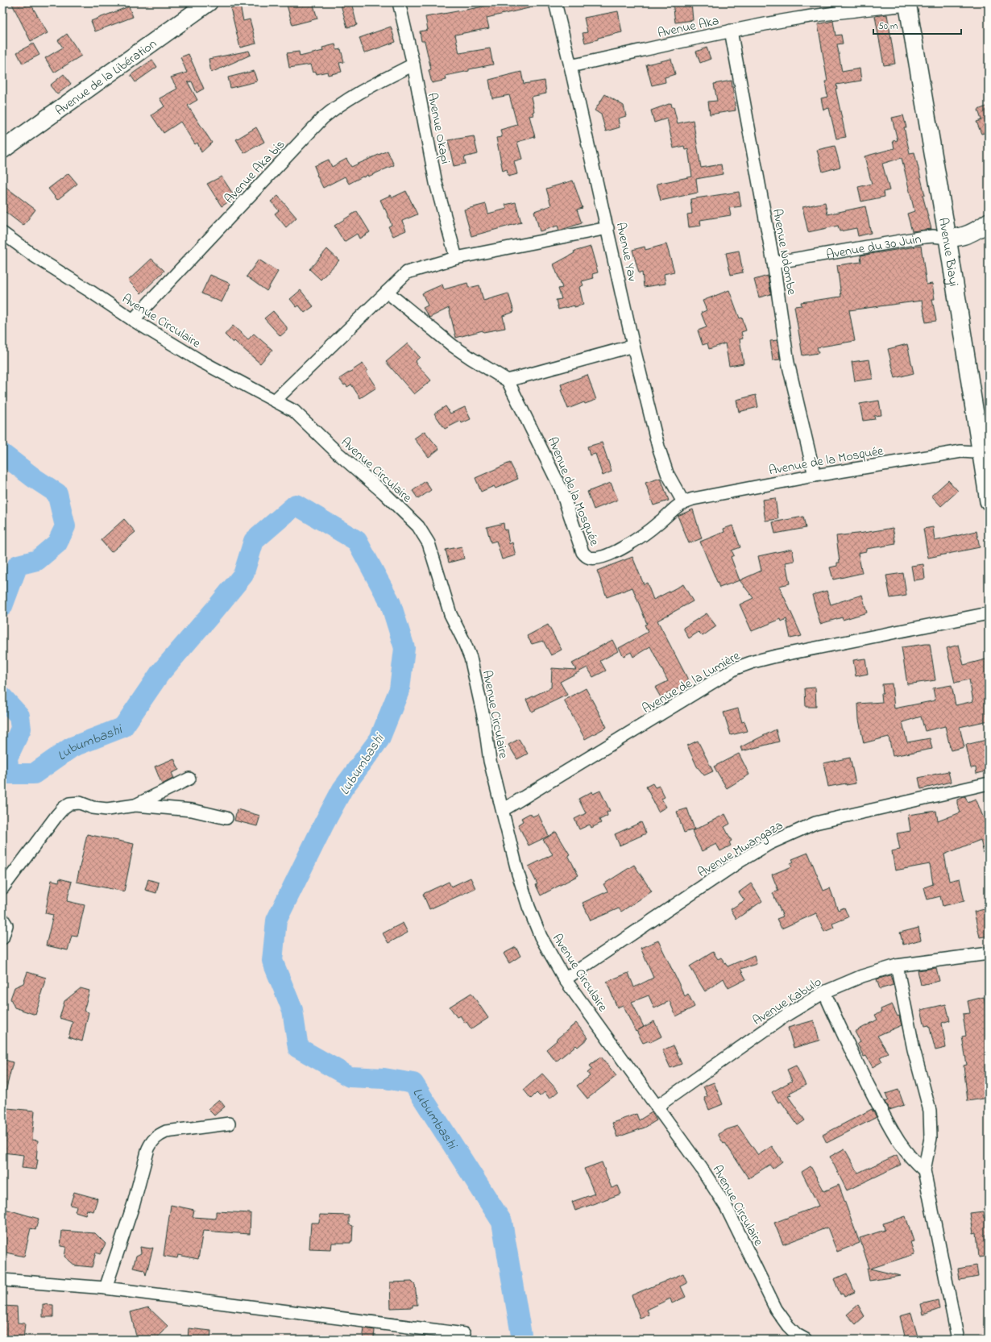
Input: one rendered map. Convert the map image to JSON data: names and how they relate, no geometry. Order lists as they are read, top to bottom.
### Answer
{
  "streets": {
    "street": [
      "Avenue Aka",
      "Avenue de la Libération",
      "Avenue Okapi",
      "Avenue Aka bis",
      "Avenue du 30 Juin",
      "Avenue Yav",
      "Avenue Ndombe",
      "Avenue Biayi",
      "Avenue Circulaire",
      "Avenue de la Mosquée",
      "Avenue de la Lumière",
      "Avenue Mwangaza",
      "Avenue Kabulo"
    ]
  },
  "crossings": [
    ["Avenue Aka", "Avenue Yav"],
    ["Avenue Aka", "Avenue Ndombe"],
    ["Avenue Aka", "Avenue Biayi"],
    ["Avenue Okapi", "Avenue Aka bis"],
    ["Avenue Aka bis", "Avenue Circulaire"],
    ["Avenue du 30 Juin", "Avenue Ndombe"],
    ["Avenue du 30 Juin", "Avenue Biayi"],
    ["Avenue Yav", "Avenue de la Mosquée"],
    ["Avenue Ndombe", "Avenue de la Mosquée"],
    ["Avenue Biayi", "Avenue de la Mosquée"],
    ["Avenue Circulaire", "Avenue de la Lumière"],
    ["Avenue Circulaire", "Avenue Mwangaza"],
    ["Avenue Circulaire", "Avenue Kabulo"]
  ],
  "water": ["Lubumbashi"],
  "scale_bar": "50 m"
}
